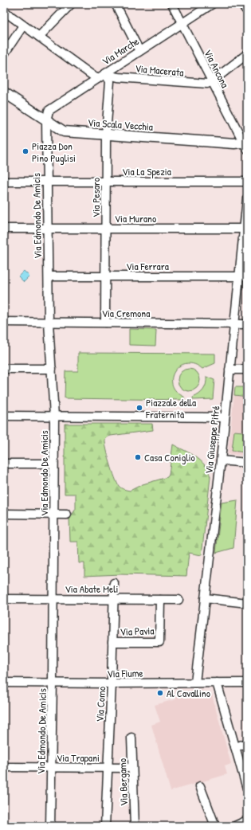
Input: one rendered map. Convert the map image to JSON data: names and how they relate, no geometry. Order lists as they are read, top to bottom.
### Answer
{
  "streets": {
    "street": [
      "Via Marche",
      "Via Ancona",
      "Via Macerata",
      "Via Scala Vecchia",
      "Via La Spezia",
      "Via Pesaro",
      "Via Edmondo De Amicis",
      "Via Murano",
      "Via Ferrara",
      "Via Cremona",
      "Via Giuseppe Pitré",
      "Via Abate Meli",
      "Via Pavia",
      "Via Fiume",
      "Via Como",
      "Via Trapani",
      "Via Bergamo"
    ]
  },
  "crossings": [
    ["Via Marche", "Via Ancona"],
    ["Via Marche", "Via Macerata"],
    ["Via Marche", "Via Scala Vecchia"],
    ["Via Marche", "Via Pesaro"],
    ["Via Marche", "Via Edmondo De Amicis"],
    ["Via Ancona", "Via Macerata"],
    ["Via Ancona", "Via Scala Vecchia"],
    ["Via Macerata", "Via Pesaro"],
    ["Via Scala Vecchia", "Via Pesaro"],
    ["Via Scala Vecchia", "Via Edmondo De Amicis"],
    ["Via La Spezia", "Via Pesaro"],
    ["Via La Spezia", "Via Edmondo De Amicis"],
    ["Via Pesaro", "Via Murano"],
    ["Via Pesaro", "Via Ferrara"],
    ["Via Pesaro", "Via Cremona"],
    ["Via Edmondo De Amicis", "Via Murano"],
    ["Via Edmondo De Amicis", "Via Ferrara"],
    ["Via Edmondo De Amicis", "Via Cremona"],
    ["Via Edmondo De Amicis", "Via Abate Meli"],
    ["Via Edmondo De Amicis", "Via Fiume"],
    ["Via Edmondo De Amicis", "Via Trapani"],
    ["Via Murano", "Via Giuseppe Pitré"],
    ["Via Ferrara", "Via Giuseppe Pitré"],
    ["Via Cremona", "Via Giuseppe Pitré"],
    ["Via Giuseppe Pitré", "Via Fiume"],
    ["Via Abate Meli", "Via Pavia"],
    ["Via Abate Meli", "Via Como"],
    ["Via Pavia", "Via Como"],
    ["Via Fiume", "Via Como"],
    ["Via Como", "Via Trapani"],
    ["Via Trapani", "Via Bergamo"]
  ],
  "places": [
    "Piazza Don Pino Puglisi",
    "Piazzale della Fraternità",
    "Casa Coniglio",
    "Al Cavallino"
  ]
}
